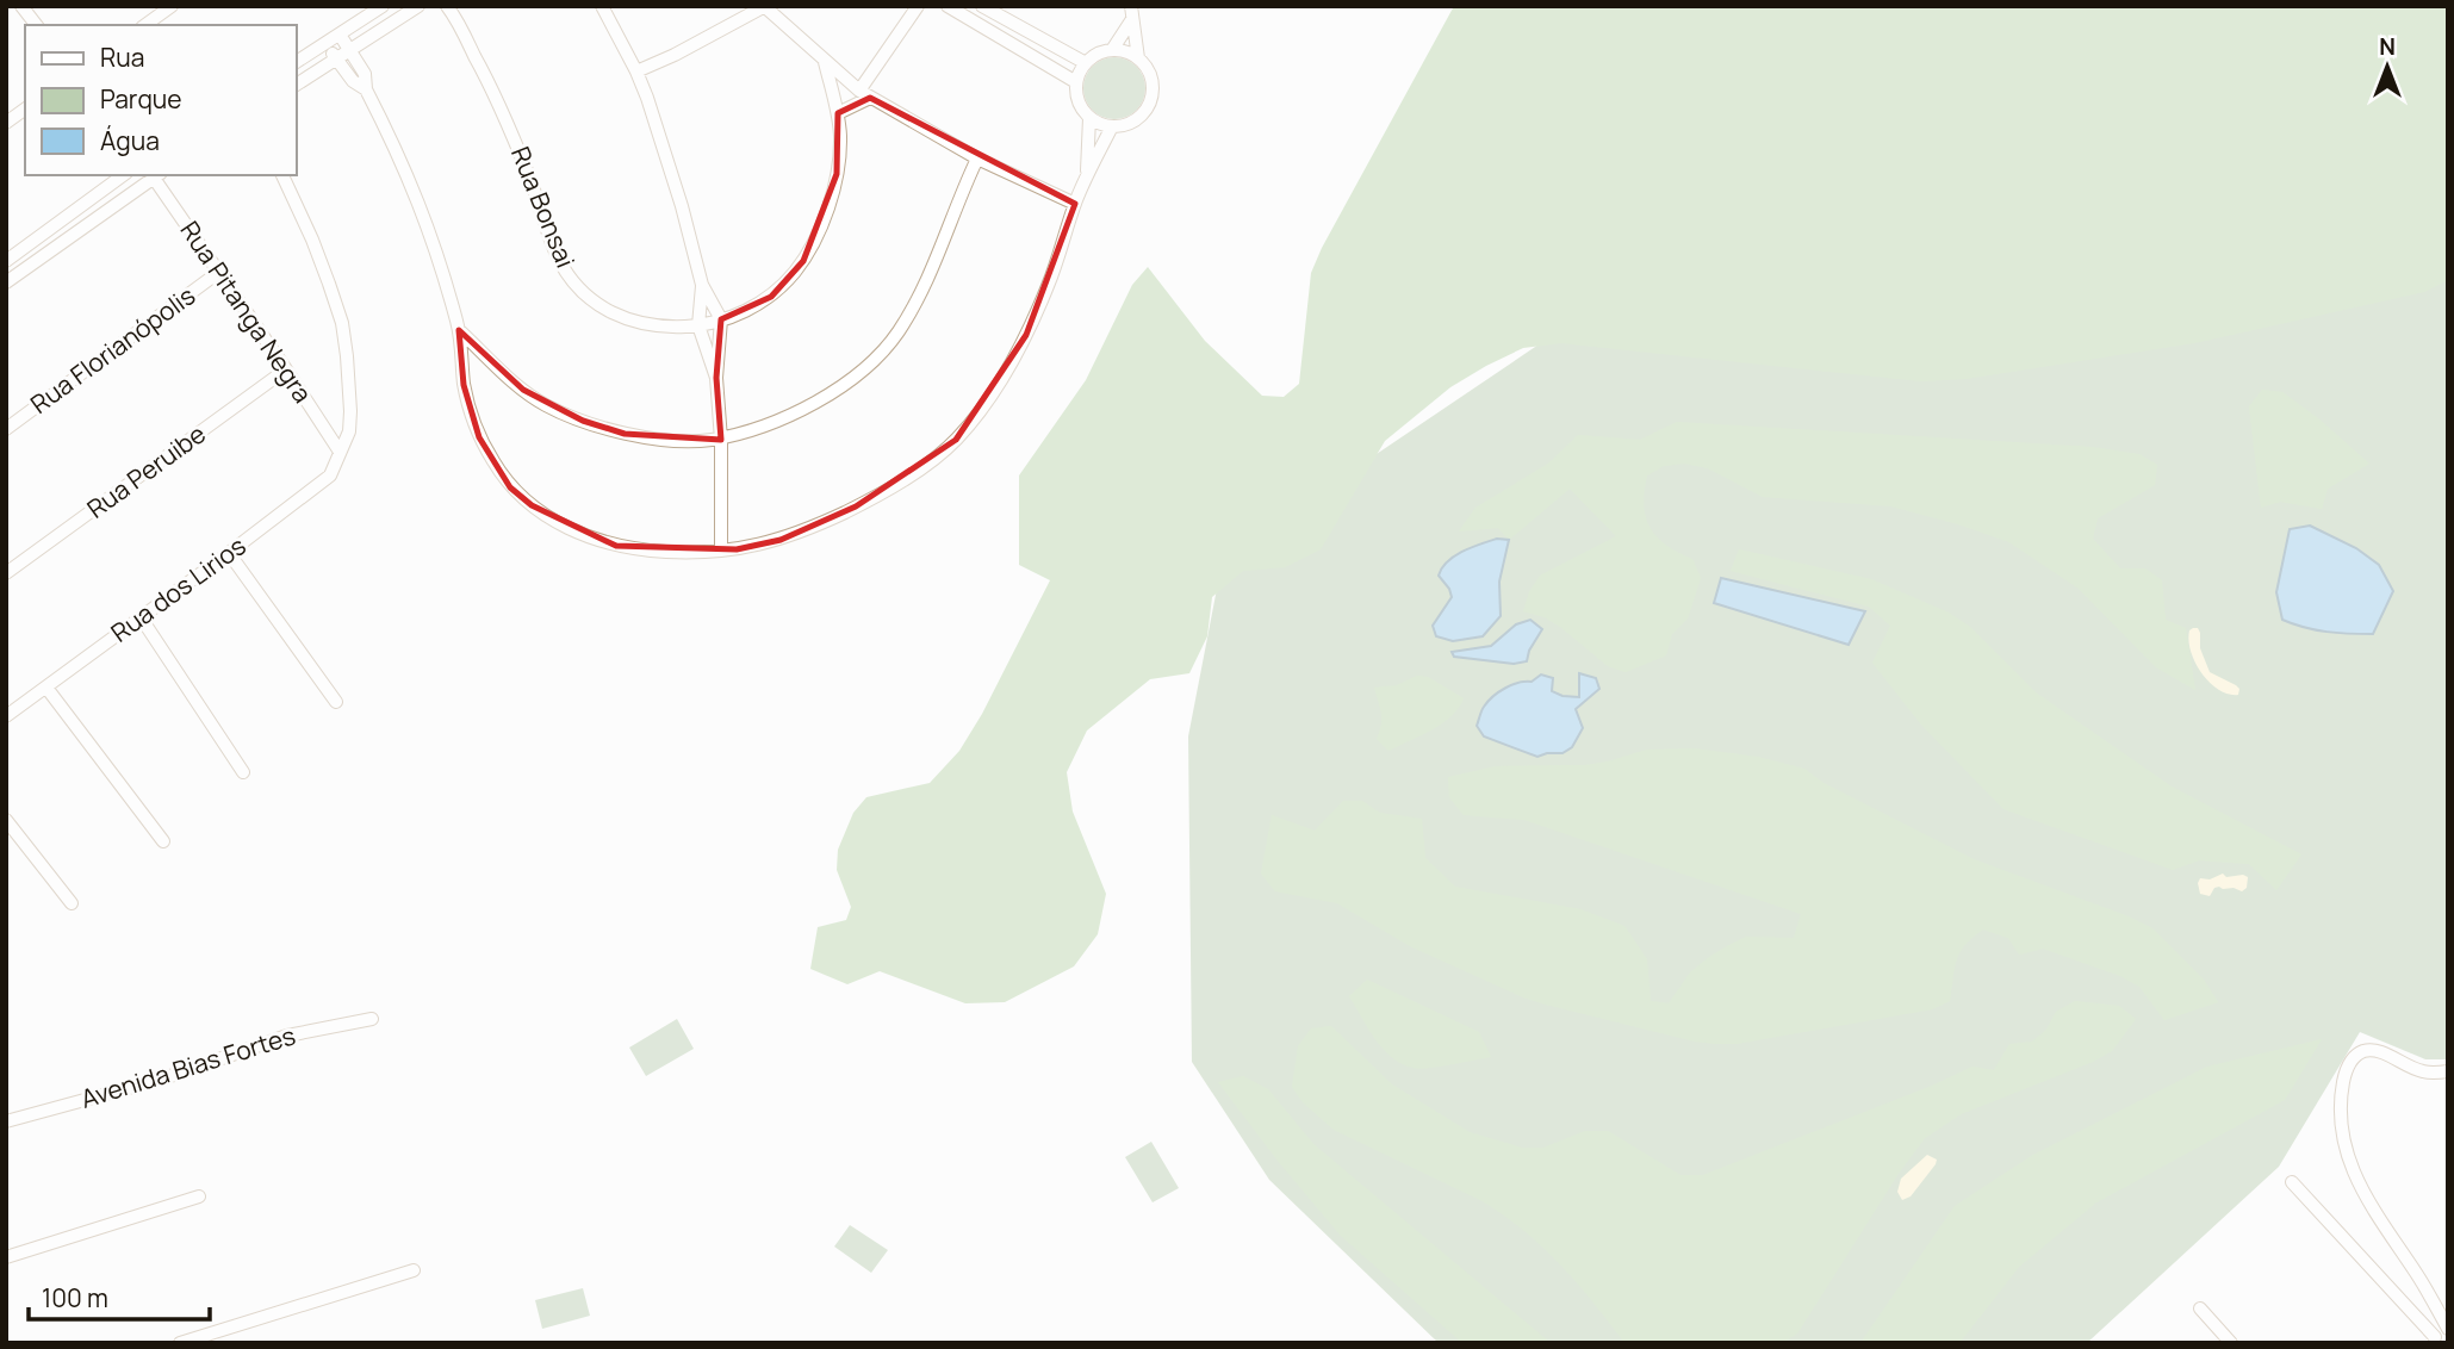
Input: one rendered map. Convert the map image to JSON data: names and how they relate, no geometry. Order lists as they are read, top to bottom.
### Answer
{
  "streets": {
    "street": [
      "Rua Bonsai",
      "Rua Pitanga Negra",
      "Rua Florianópolis",
      "Rua Peruibe",
      "Rua dos Lirios",
      "Avenida Bias Fortes"
    ]
  },
  "crossings": [
    ["Rua Pitanga Negra", "Rua Florianópolis"],
    ["Rua Pitanga Negra", "Rua Peruibe"],
    ["Rua Pitanga Negra", "Rua dos Lirios"]
  ],
  "legend": ["Rua", "Parque", "Água"],
  "scale_bar": "100 m",
  "north": "top"
}
